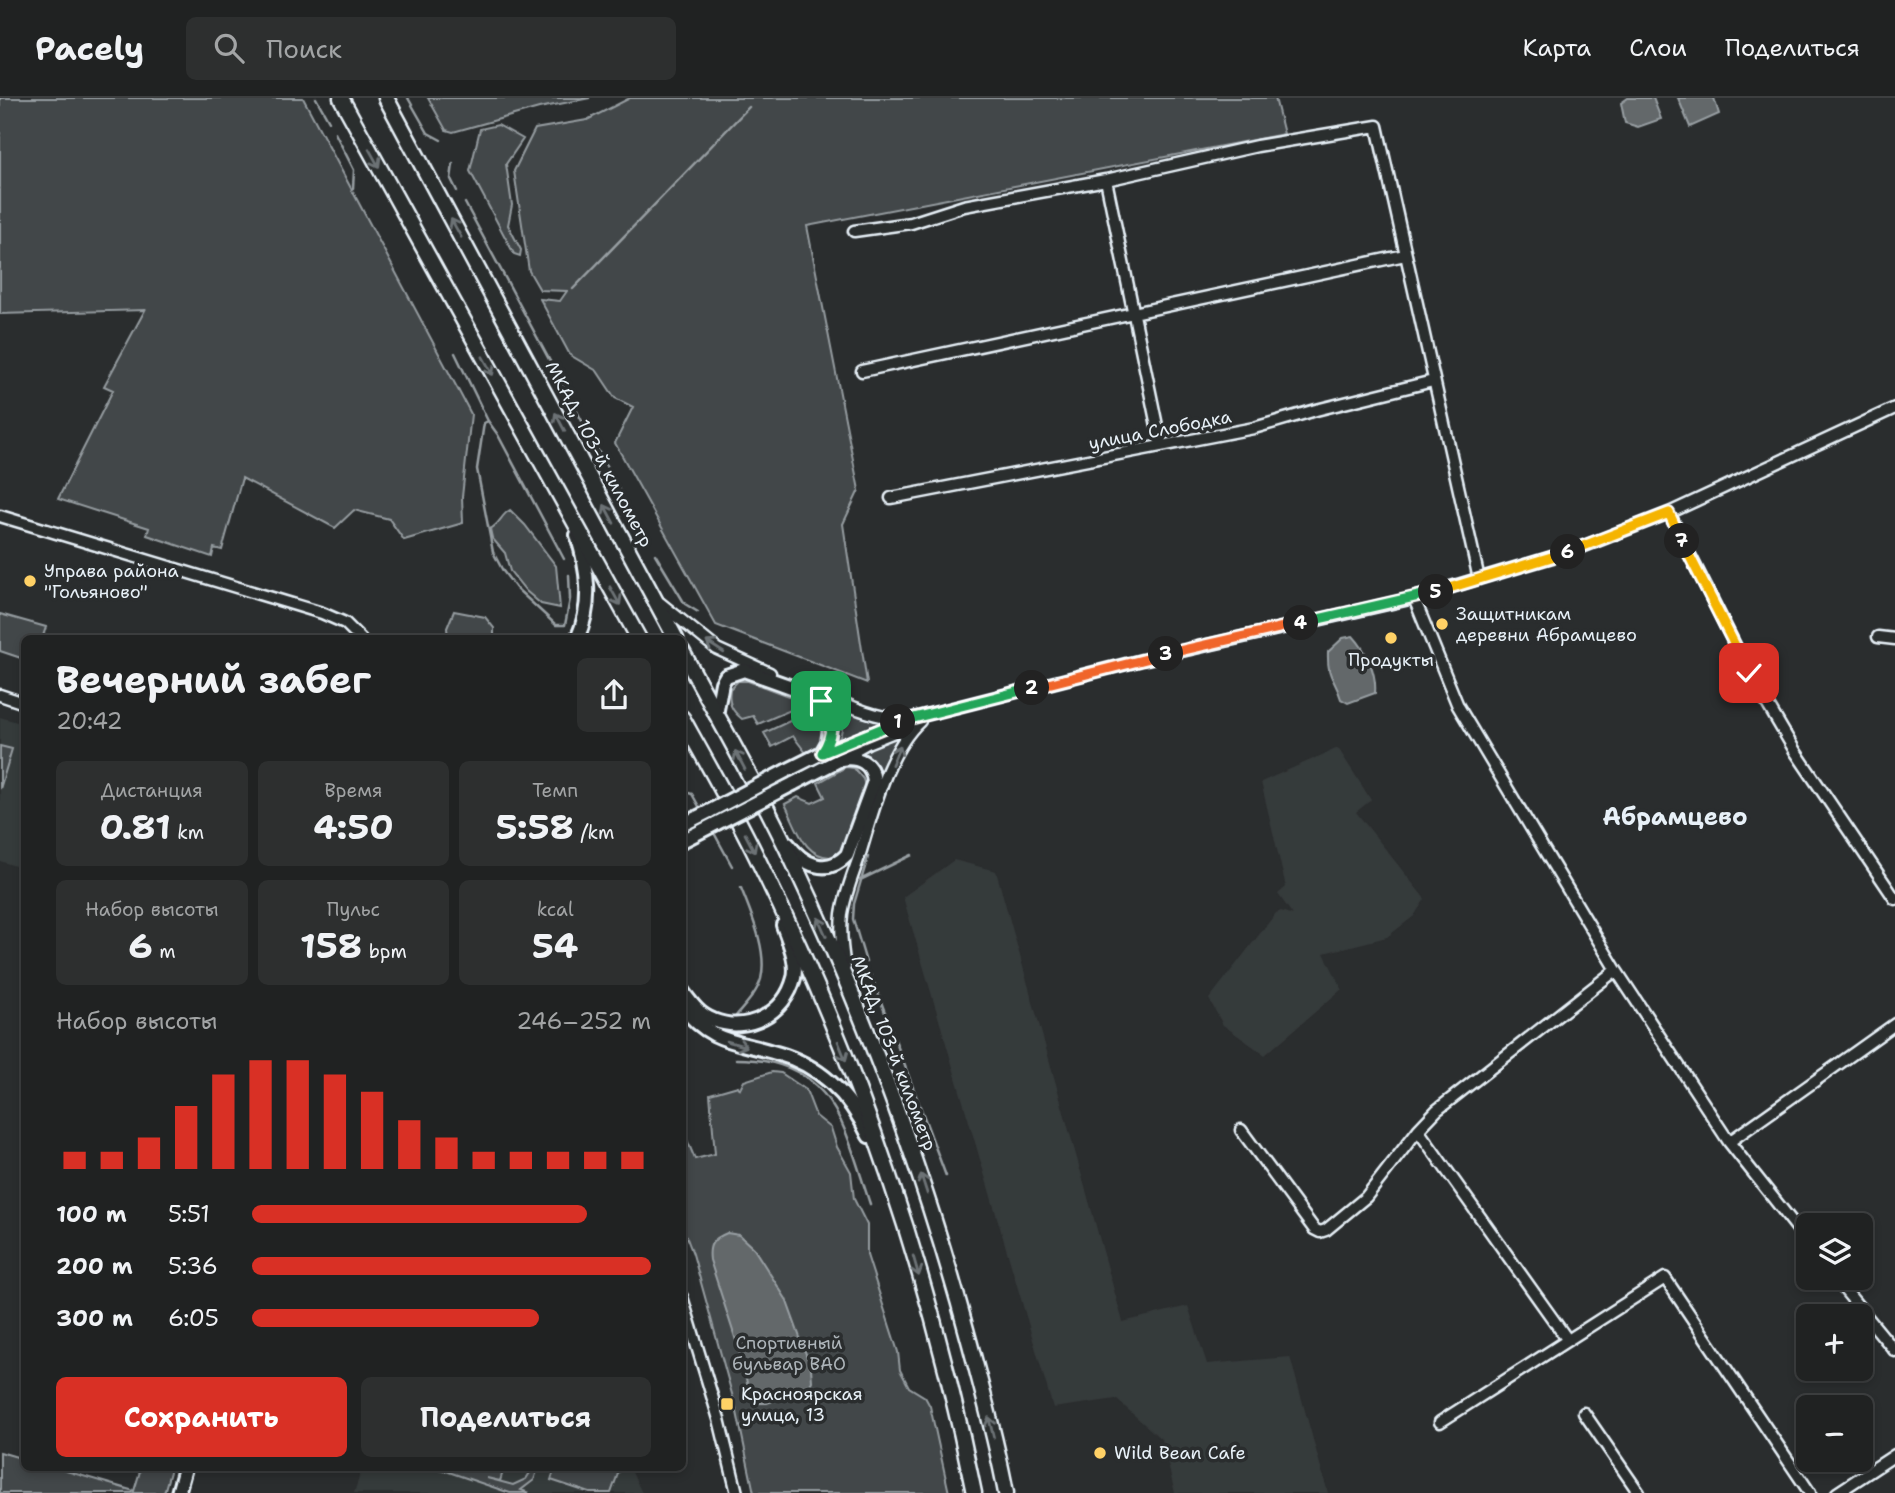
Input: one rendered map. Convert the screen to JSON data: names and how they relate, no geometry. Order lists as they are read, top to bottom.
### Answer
{
  "streets": {
    "highway": ["МКАД, 103-й километр"],
    "street": ["улица Слободка"]
  },
  "districts": ["Абрамцево"],
  "parks": ["Спортивный бульвар ВАО"],
  "places": {
    "other": [
      "Управа района \"Гольяново\"",
      "Защитникам деревни Абрамцево",
      "Продукты",
      "Wild Bean Cafe"
    ],
    "transit": ["Красноярская улица, 13"]
  },
  "page": {
    "header": "Pacely",
    "search": "Поиск",
    "nav": ["Карта", "Слои", "Поделиться"],
    "pins": [
      "7",
      "6",
      "5",
      "4",
      "3",
      "2",
      "1"
    ],
    "heading": ["Вечерний забег", "20:42"],
    "stats": [
      ["Дистанция", "0.81 km"],
      ["Время", "4:50"],
      ["Темп", "5:58 /km"],
      ["Набор высоты", "6 m"],
      ["Пульс", "158 bpm"],
      ["kcal", "54"]
    ],
    "chart": ["Набор высоты", "246–252 m"],
    "list": [
      {
        "name": "100 m",
        "note": "5:51"
      },
      {
        "name": "200 m",
        "note": "5:36"
      },
      {
        "name": "300 m",
        "note": "6:05"
      }
    ],
    "map_buttons": ["+", "−"],
    "buttons": ["Сохранить", "Поделиться"]
  }
}
